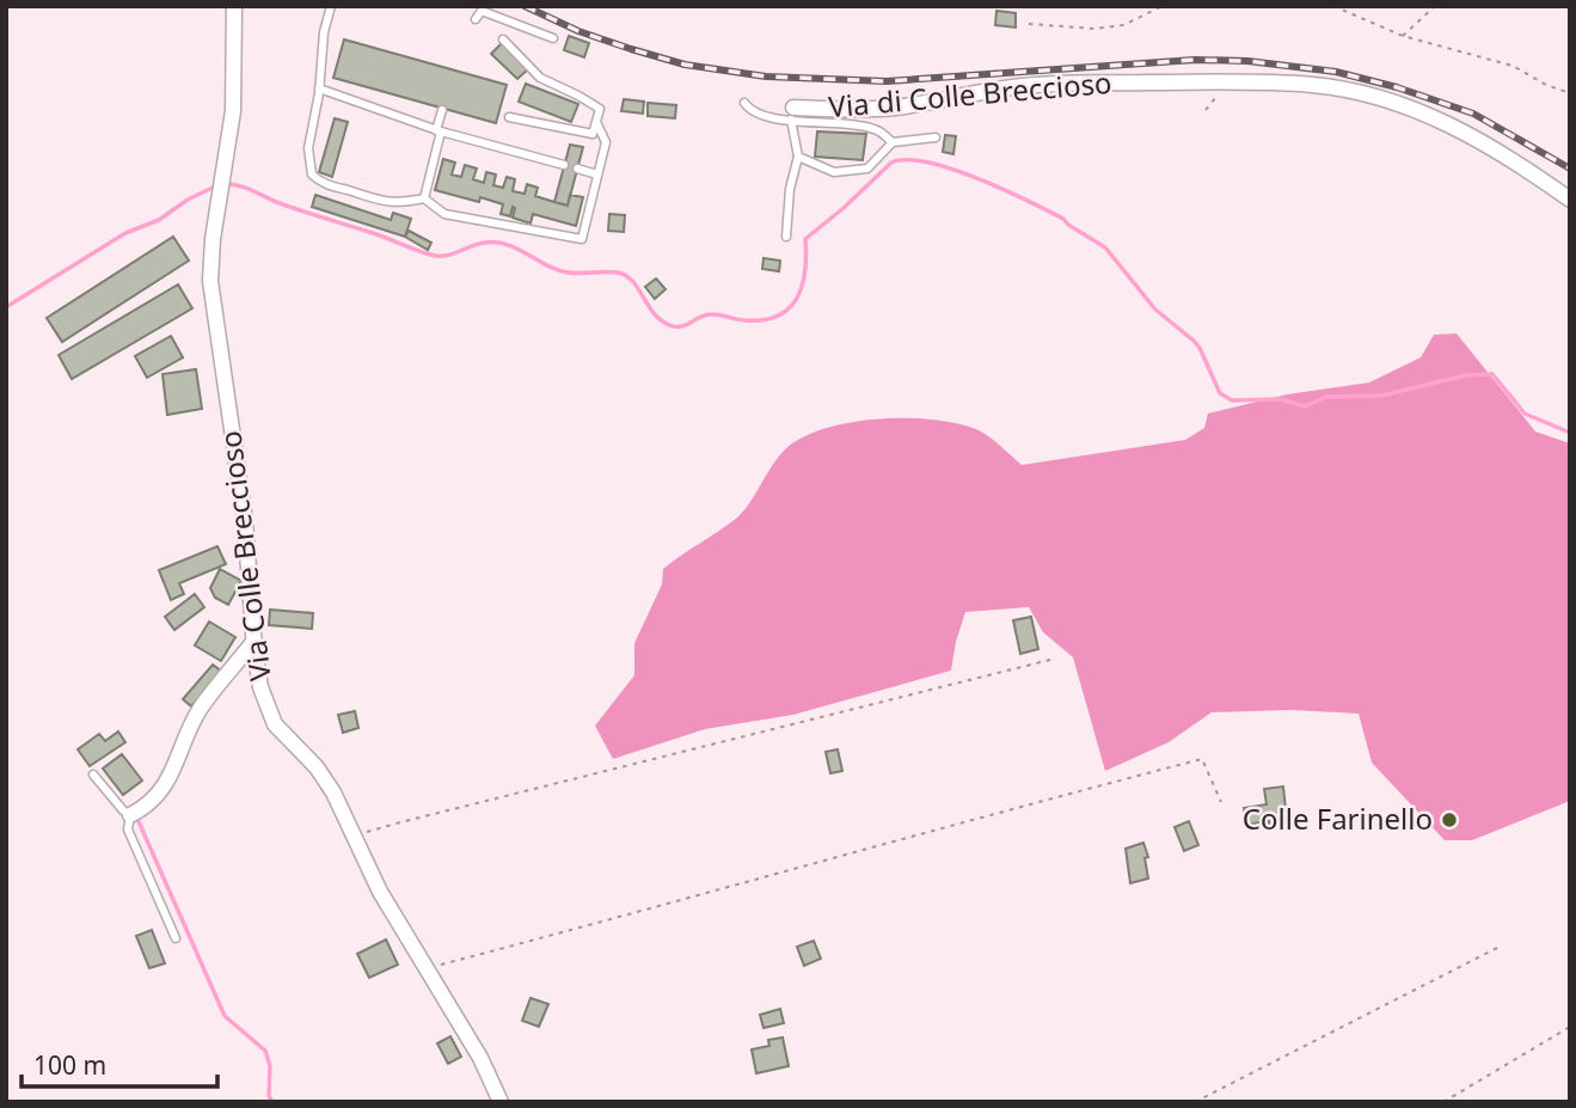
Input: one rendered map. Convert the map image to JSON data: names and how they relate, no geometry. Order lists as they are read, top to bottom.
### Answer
{
  "streets": {
    "street": ["Via di Colle Breccioso", "Via Colle Breccioso"]
  },
  "places": ["Colle Farinello"],
  "scale_bar": "100 m"
}
